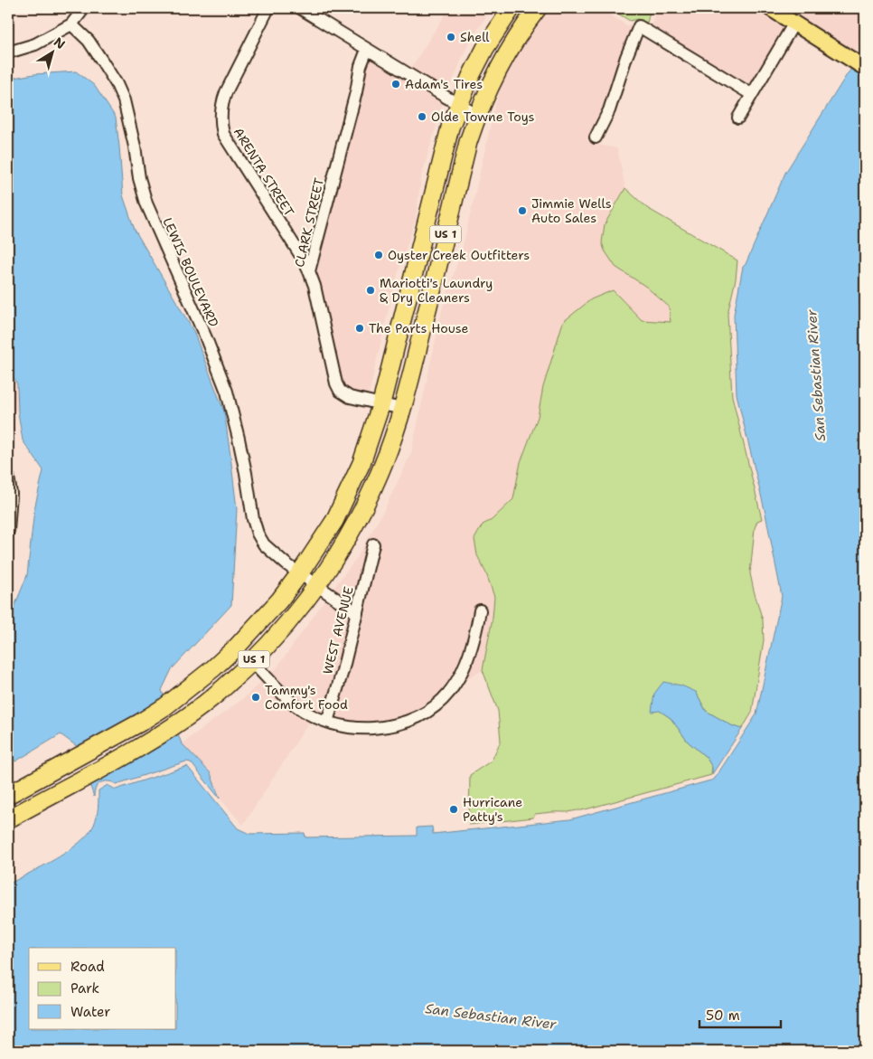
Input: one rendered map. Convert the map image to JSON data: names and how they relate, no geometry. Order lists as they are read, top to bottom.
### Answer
{
  "streets": {
    "highway": ["US 1"],
    "street": [
      "ARENTA STREET",
      "CLARK STREET",
      "LEWIS BOULEVARD",
      "WEST AVENUE"
    ]
  },
  "crossings": [
    ["ARENTA STREET", "CLARK STREET"],
    ["CLARK STREET", "US 1"],
    ["US 1", "LEWIS BOULEVARD"],
    ["LEWIS BOULEVARD", "WEST AVENUE"]
  ],
  "water": ["San Sebastian River"],
  "places": [
    "Shell",
    "Adam's Tires",
    "Olde Towne Toys",
    "Jimmie Wells Auto Sales",
    "Oyster Creek Outfitters",
    "Mariotti's Laundry & Dry Cleaners",
    "The Parts House",
    "Tammy's Comfort Food",
    "Hurricane Patty's"
  ],
  "legend": ["Road", "Park", "Water"],
  "scale_bar": "50 m",
  "north": "top right"
}
